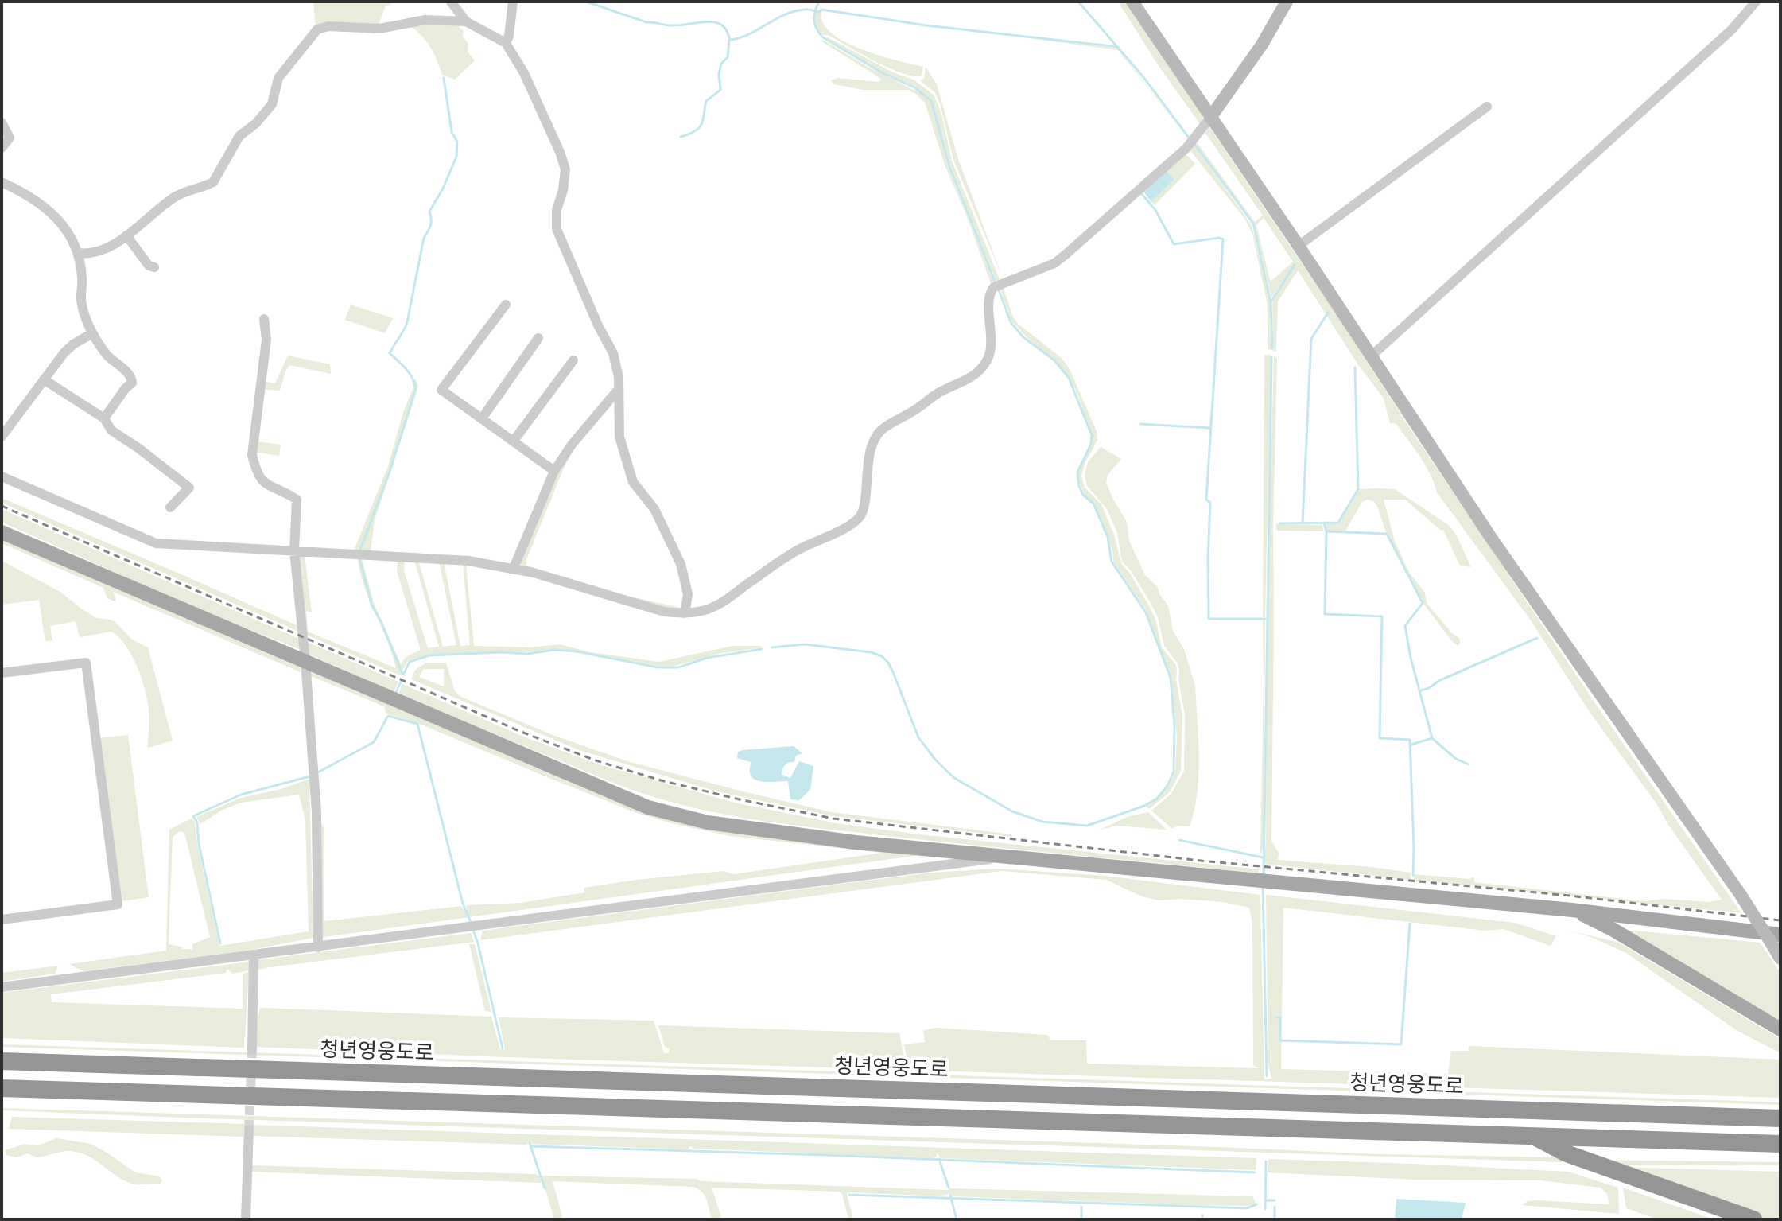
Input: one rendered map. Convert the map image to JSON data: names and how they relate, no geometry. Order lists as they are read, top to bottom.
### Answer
{
  "streets": {
    "highway": ["청년영웅도로"]
  }
}
